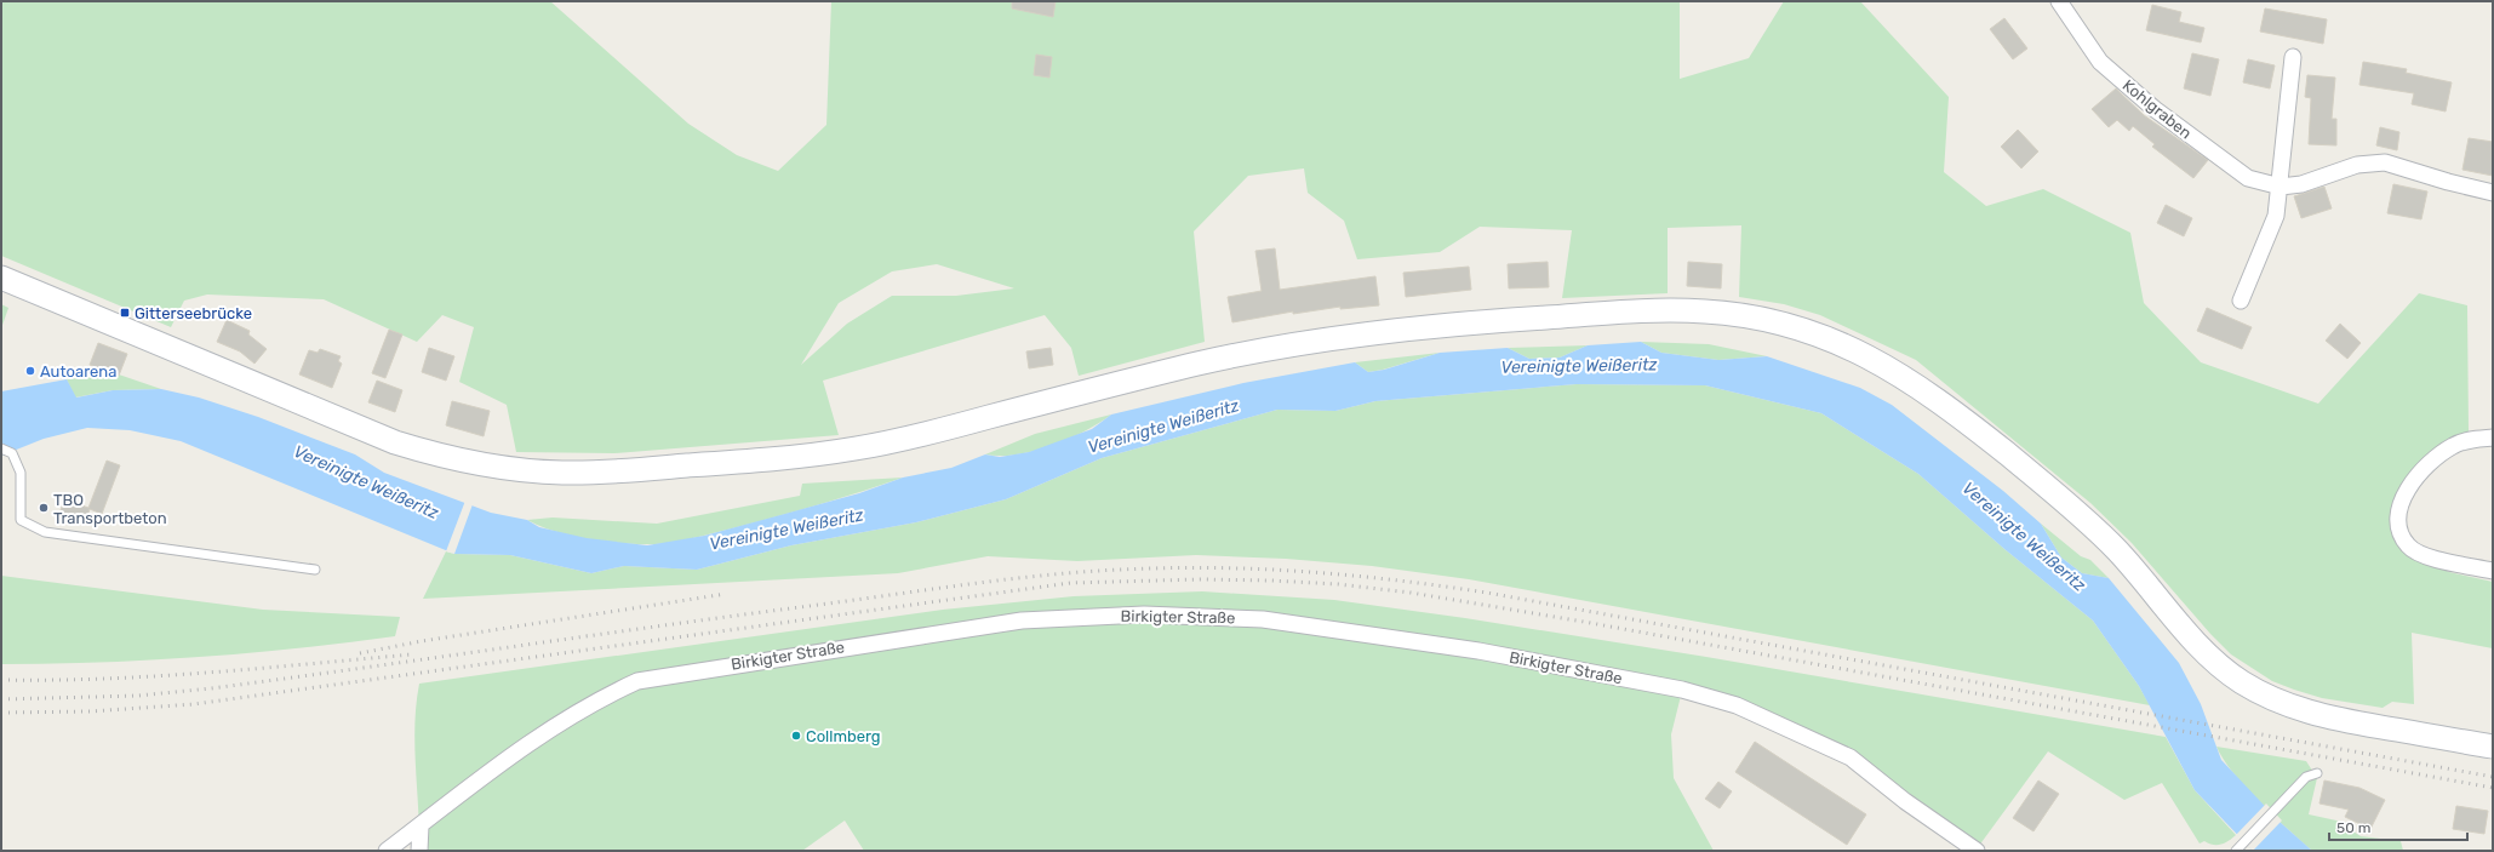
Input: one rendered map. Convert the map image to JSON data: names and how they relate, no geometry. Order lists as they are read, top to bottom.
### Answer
{
  "streets": {
    "street": ["Kohlgraben", "Birkigter Straße"]
  },
  "water": ["Vereinigte Weißeritz"],
  "places": {
    "transit": ["Gitterseebrücke"],
    "other": ["Autoarena", "TBO Transportbeton", "Collmberg"]
  },
  "scale_bar": "50 m"
}
